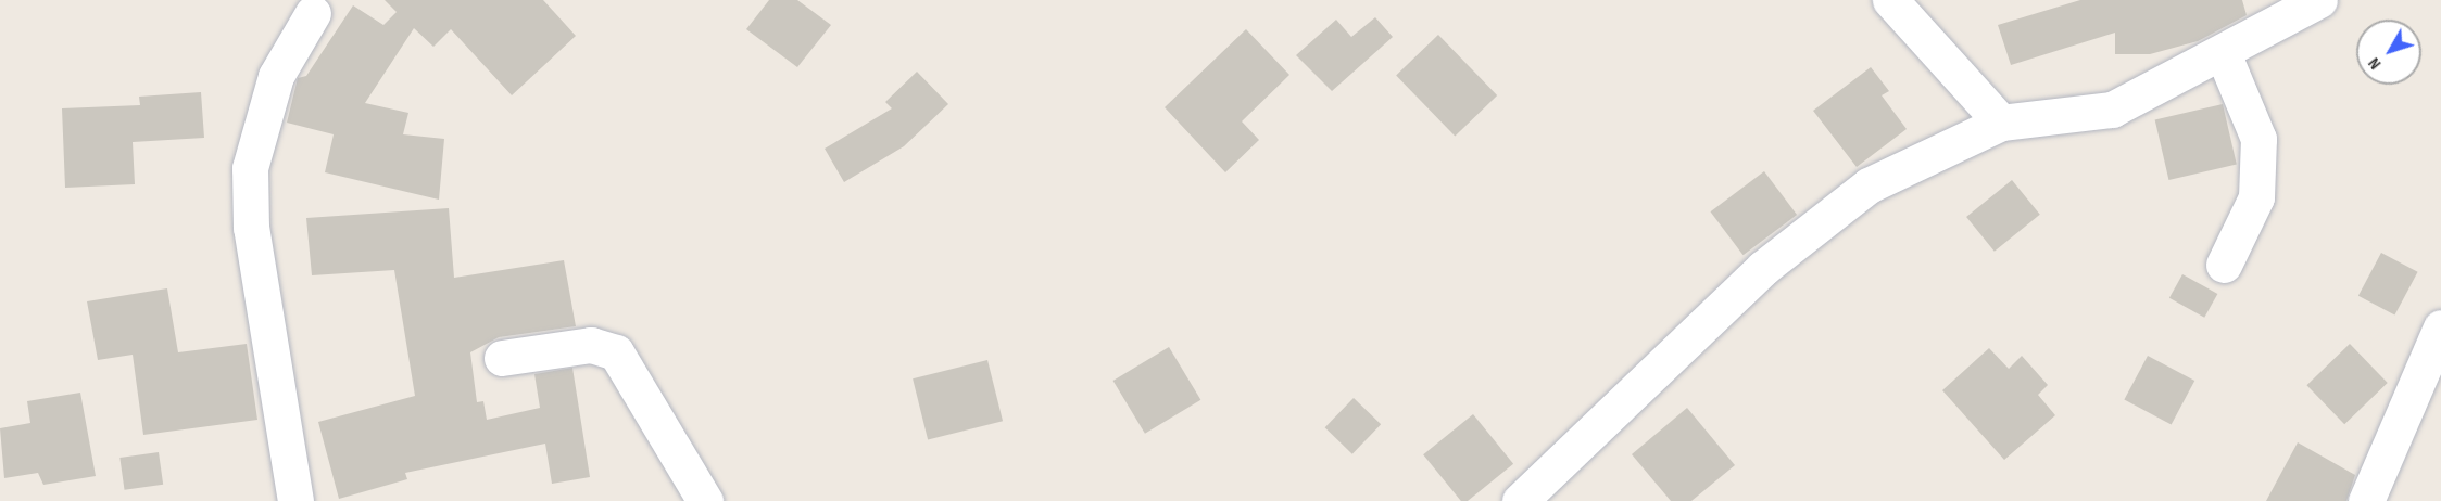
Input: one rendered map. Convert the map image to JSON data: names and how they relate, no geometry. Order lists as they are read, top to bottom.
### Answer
{
  "north": "bottom left"
}
